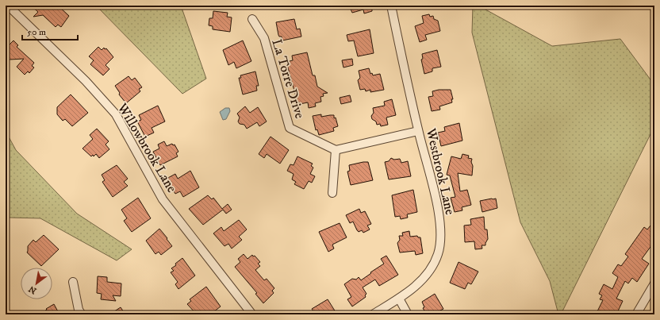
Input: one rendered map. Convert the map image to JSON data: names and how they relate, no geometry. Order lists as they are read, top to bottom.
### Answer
{
  "streets": {
    "street": ["La Torre Drive", "Willowbrook Lane", "Westbrook Lane"]
  },
  "scale_bar": "50 m",
  "north": "bottom left"
}
